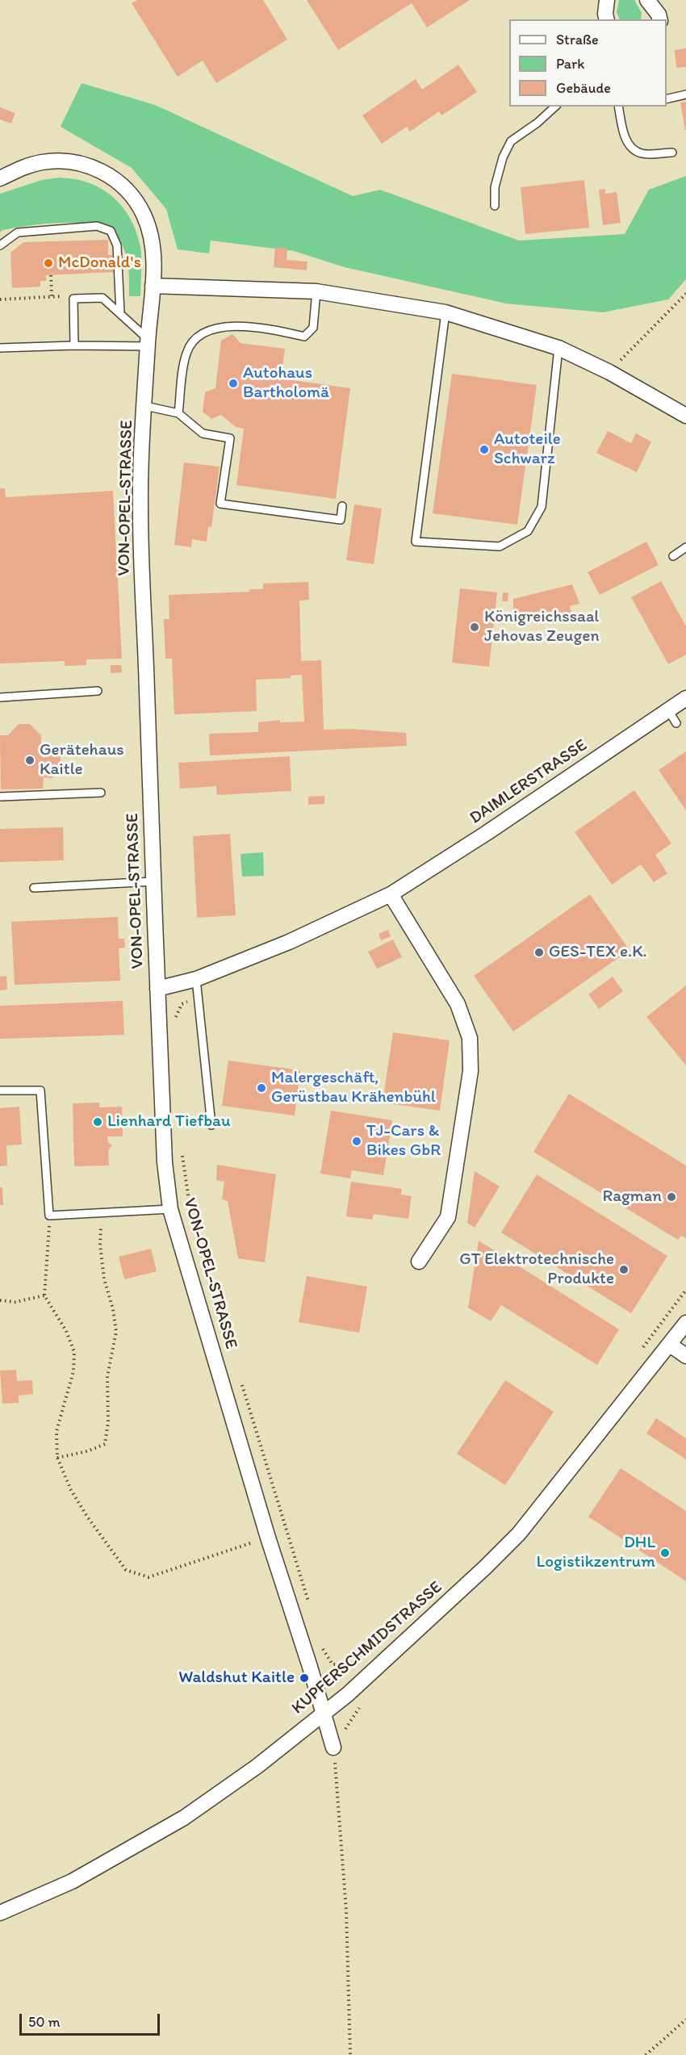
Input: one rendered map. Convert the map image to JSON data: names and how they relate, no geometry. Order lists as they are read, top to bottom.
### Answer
{
  "streets": {
    "street": ["VON-OPEL-STRASSE", "DAIMLERSTRASSE", "KUPFERSCHMIDSTRASSE"]
  },
  "crossings": [
    ["VON-OPEL-STRASSE", "DAIMLERSTRASSE"],
    ["VON-OPEL-STRASSE", "KUPFERSCHMIDSTRASSE"]
  ],
  "places": [
    "McDonald's",
    "Autohaus Bartholomä",
    "Autoteile Schwarz",
    "Königreichssaal Jehovas Zeugen",
    "Gerätehaus Kaitle",
    "GES-TEX e.K.",
    "Malergeschäft, Gerüstbau Krähenbühl",
    "Lienhard Tiefbau",
    "TJ-Cars & Bikes GbR",
    "Ragman",
    "GT Elektrotechnische Produkte",
    "DHL Logistikzentrum",
    "Waldshut Kaitle"
  ],
  "legend": ["Straße", "Park", "Gebäude"],
  "scale_bar": "50 m"
}
